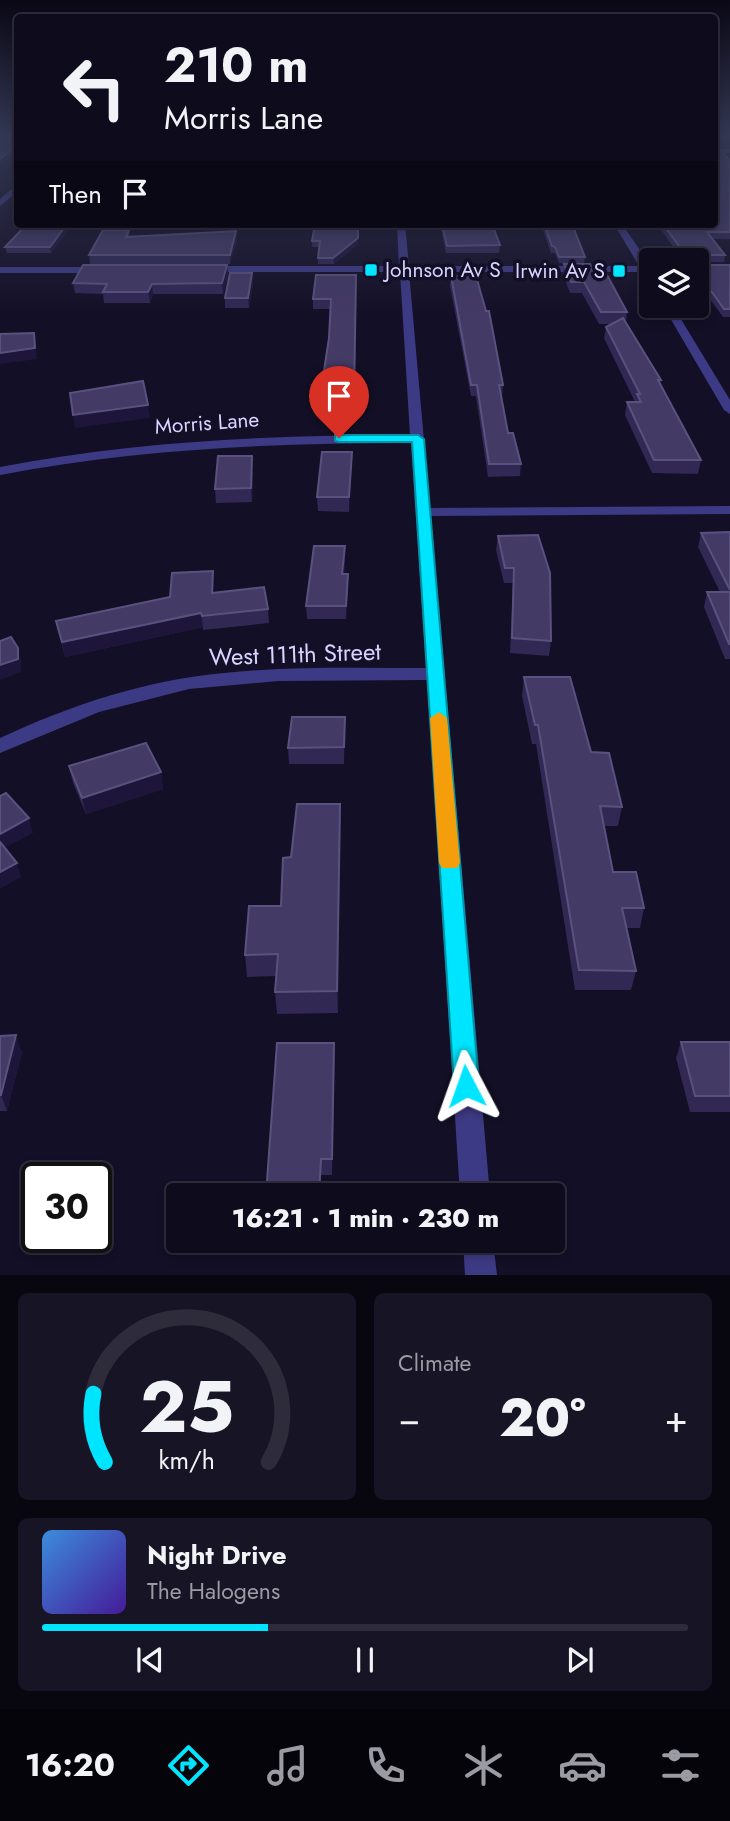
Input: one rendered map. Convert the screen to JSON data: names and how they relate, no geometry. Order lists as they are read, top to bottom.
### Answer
{
  "streets": {
    "street": ["Morris Lane", "West 111th Street"]
  },
  "places": {
    "transit": ["Johnson Av S", "Irwin Av S"]
  },
  "page": {
    "turn": ["210 m", "Morris Lane"],
    "then": "Then",
    "limit": "30",
    "trip": "16:21 · 1 min · 230 m",
    "tile": "Climate",
    "heat": ["−", "20°", "+"],
    "song": ["Night Drive", "The Halogens"],
    "tabs": "16:20",
    "gauge": ["25", "km/h"]
  }
}
